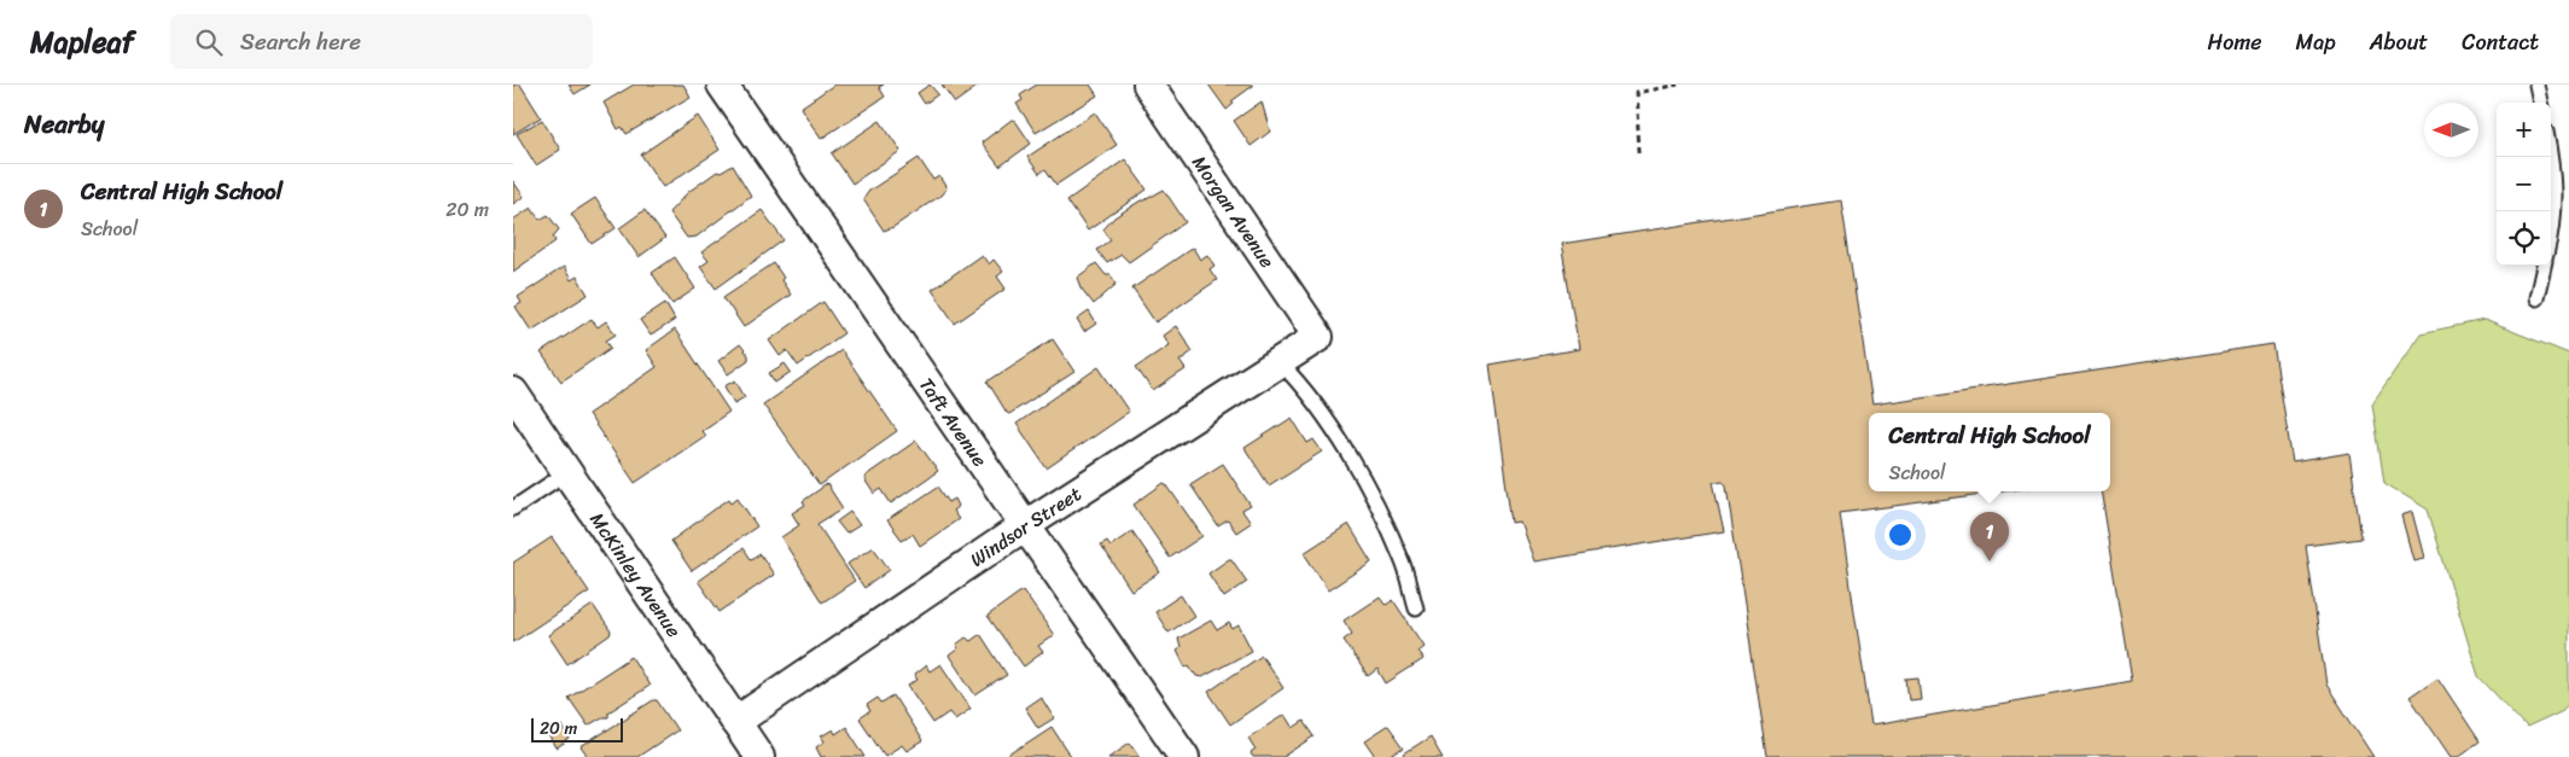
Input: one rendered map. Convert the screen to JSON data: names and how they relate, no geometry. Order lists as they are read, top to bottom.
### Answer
{
  "streets": {
    "street": [
      "Morgan Avenue",
      "Taft Avenue",
      "Windsor Street",
      "McKinley Avenue"
    ]
  },
  "crossings": [
    ["Morgan Avenue", "Windsor Street"],
    ["Taft Avenue", "Windsor Street"],
    ["Windsor Street", "McKinley Avenue"]
  ],
  "scale_bar": "20 m",
  "north": "left",
  "page": {
    "header": "Mapleaf",
    "search": "Search here",
    "nav": [
      "Home",
      "Map",
      "About",
      "Contact"
    ],
    "heading": "Nearby",
    "map_buttons": ["+", "−"],
    "list": [
      {
        "mark": "1",
        "name": "Central High School",
        "note": "School",
        "value": "20 m"
      }
    ],
    "popup": ["Central High School", "School"],
    "pins": "1",
    "scale": "20 m"
  }
}
